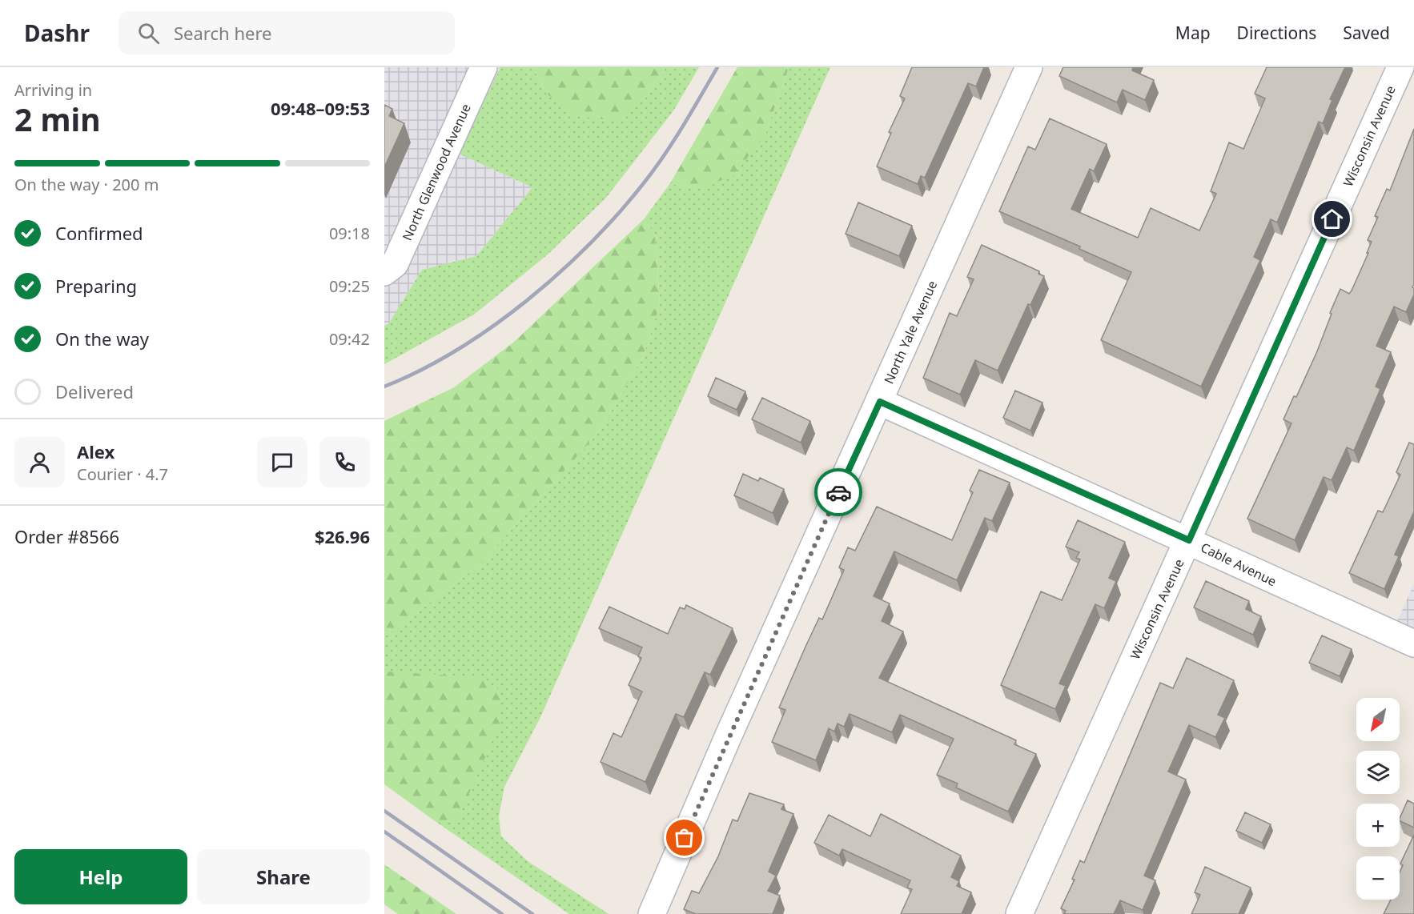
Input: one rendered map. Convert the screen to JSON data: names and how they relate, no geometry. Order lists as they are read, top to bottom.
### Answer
{
  "streets": {
    "street": [
      "Wisconsin Avenue",
      "North Glenwood Avenue",
      "North Yale Avenue",
      "Cable Avenue"
    ]
  },
  "crossings": [
    ["Wisconsin Avenue", "Cable Avenue"],
    ["North Yale Avenue", "Cable Avenue"]
  ],
  "north": "bottom left",
  "page": {
    "header": "Dashr",
    "search": "Search here",
    "nav": ["Map", "Directions", "Saved"],
    "heading": ["2 min", "Arriving in", "09:48–09:53"],
    "panel": [
      "Alex",
      "Courier · 4.7",
      "Order #8566",
      "$26.96"
    ],
    "bar": "On the way · 200 m",
    "list": [
      ["Confirmed", "09:18"],
      ["Preparing", "09:25"],
      ["On the way", "09:42"],
      "Delivered"
    ],
    "map_buttons": ["+", "−"],
    "buttons": ["Help", "Share"]
  }
}
